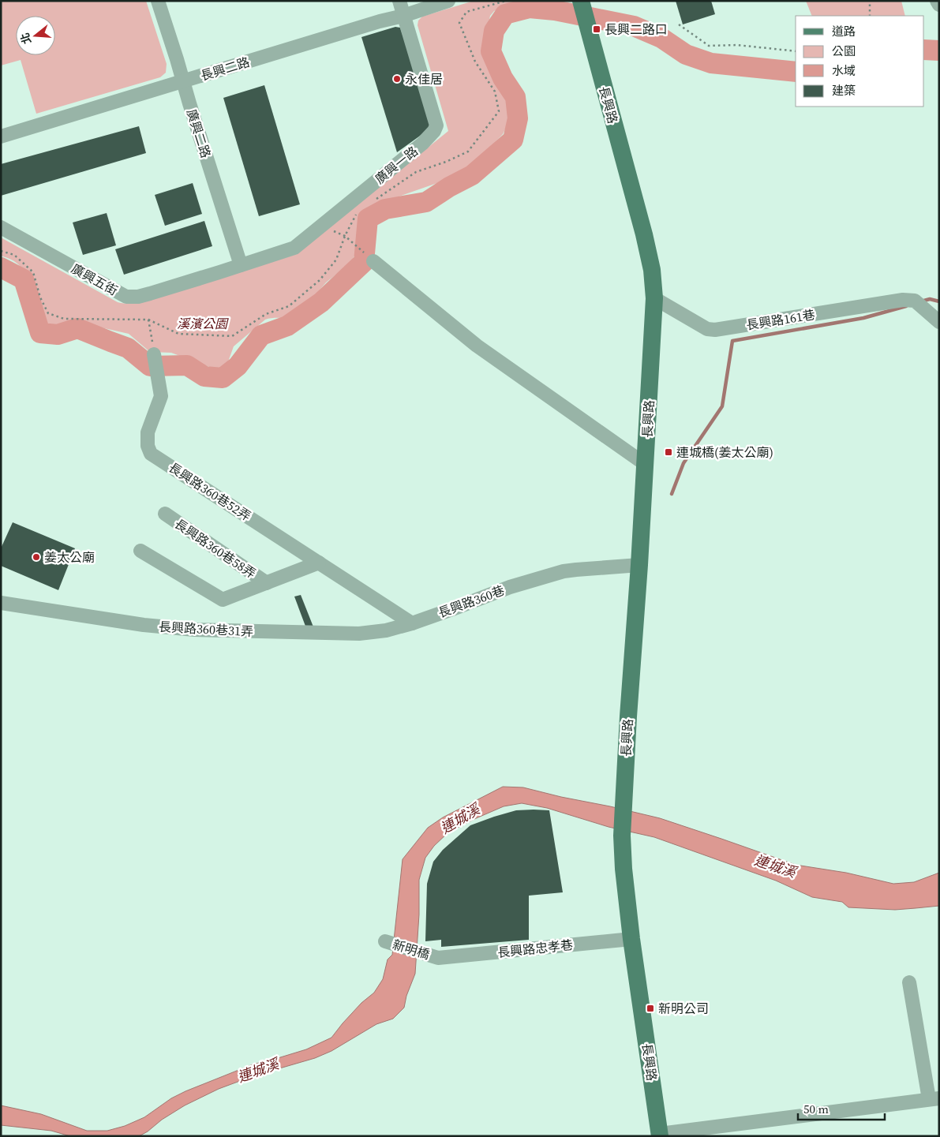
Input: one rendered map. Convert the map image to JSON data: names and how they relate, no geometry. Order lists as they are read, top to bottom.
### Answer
{
  "streets": {
    "main road": ["長興路"],
    "street": [
      "長興二路",
      "廣興二路",
      "廣興一路",
      "廣興五街",
      "長興路161巷",
      "長興路360巷52弄",
      "長興路360巷58弄",
      "長興路360巷",
      "長興路360巷31弄",
      "長興路忠孝巷",
      "新明橋"
    ]
  },
  "crossings": [
    ["長興二路", "廣興二路"],
    ["長興二路", "廣興一路"],
    ["長興路", "長興路161巷"],
    ["長興路", "長興路360巷"],
    ["長興路", "長興路忠孝巷"],
    ["廣興二路", "廣興一路"],
    ["廣興二路", "廣興五街"],
    ["廣興一路", "廣興五街"],
    ["長興路360巷", "長興路360巷31弄"],
    ["長興路忠孝巷", "新明橋"]
  ],
  "water": ["連城溪"],
  "parks": ["溪濱公園"],
  "places": {
    "transit": ["長興二路口", "連城橋(姜太公廟)", "新明公司"],
    "other": ["永佳居", "姜太公廟"]
  },
  "legend": [
    "道路",
    "公園",
    "水域",
    "建築"
  ],
  "scale_bar": "50 m",
  "north": "left"
}
